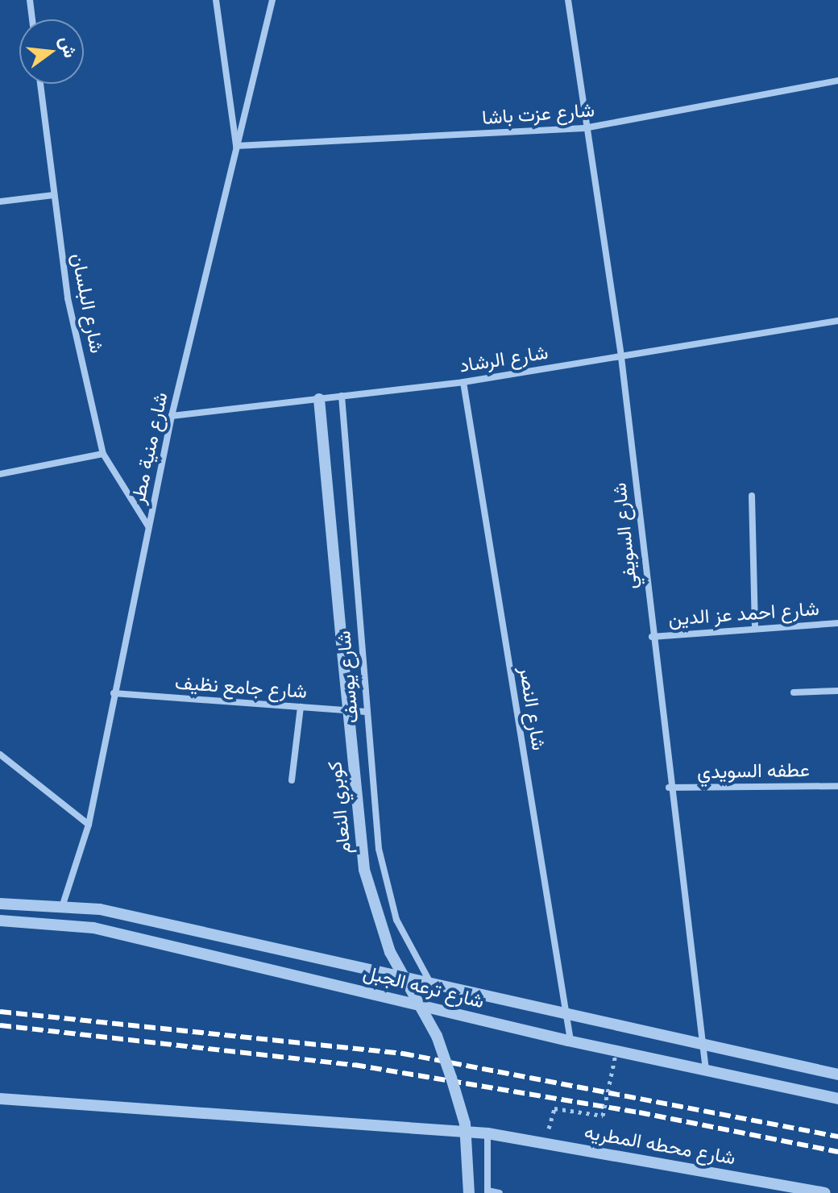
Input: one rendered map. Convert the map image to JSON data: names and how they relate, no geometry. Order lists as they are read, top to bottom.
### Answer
{
  "streets": {
    "street": [
      "شارع عزت باشا",
      "شارع البلسان",
      "شارع الرشاد",
      "شارع منية مطر",
      "شارع السويفي",
      "شارع احمد عز الدين",
      "شارع يوسف",
      "شارع جامع نظيف",
      "شارع النصر",
      "عطفه السويدي",
      "كوبري النعام",
      "شارع ترعه الجبل",
      "شارع محطه المطريه"
    ]
  },
  "crossings": [
    ["شارع عزت باشا", "شارع منية مطر"],
    ["شارع عزت باشا", "شارع السويفي"],
    ["شارع البلسان", "شارع منية مطر"],
    ["شارع الرشاد", "شارع منية مطر"],
    ["شارع الرشاد", "شارع السويفي"],
    ["شارع الرشاد", "شارع يوسف"],
    ["شارع الرشاد", "شارع النصر"],
    ["شارع الرشاد", "كوبري النعام"],
    ["شارع منية مطر", "شارع جامع نظيف"],
    ["شارع منية مطر", "شارع ترعه الجبل"],
    ["شارع السويفي", "شارع احمد عز الدين"],
    ["شارع السويفي", "عطفه السويدي"],
    ["شارع السويفي", "شارع ترعه الجبل"],
    ["شارع يوسف", "شارع جامع نظيف"],
    ["شارع يوسف", "شارع ترعه الجبل"],
    ["شارع النصر", "شارع ترعه الجبل"]
  ],
  "north": "right"
}
